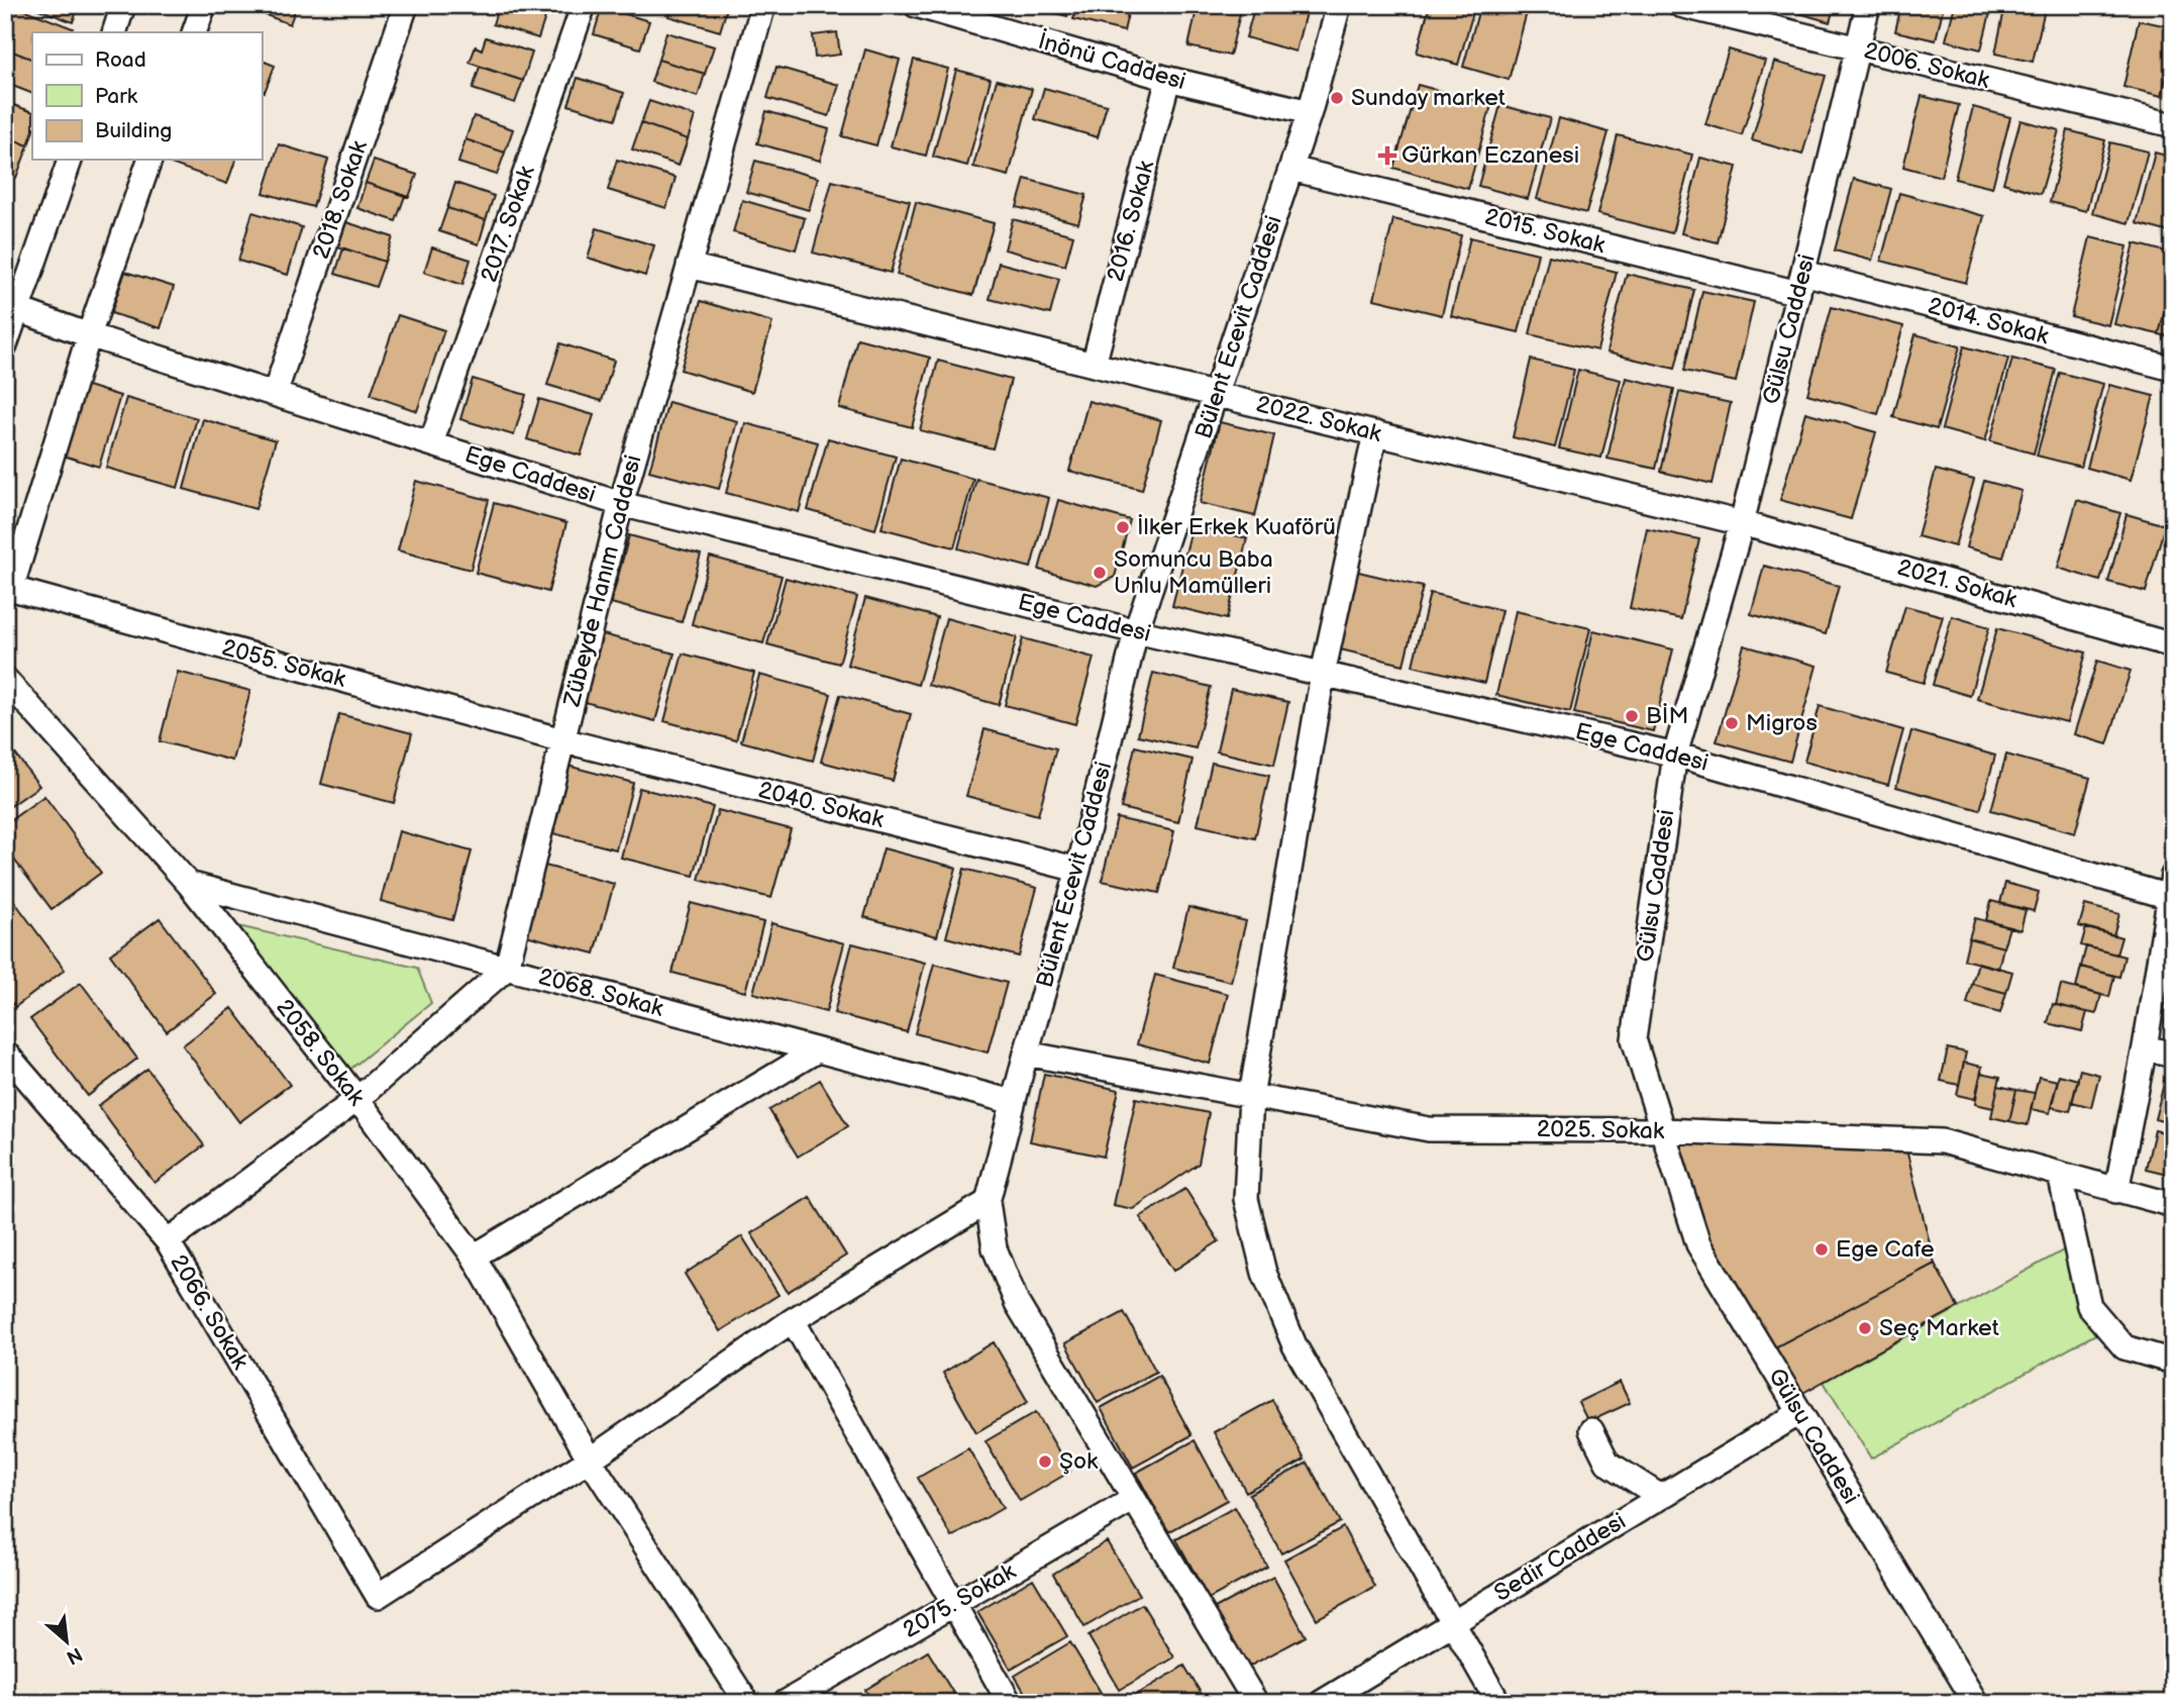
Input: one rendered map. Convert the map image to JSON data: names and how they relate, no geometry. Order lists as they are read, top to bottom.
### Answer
{
  "streets": {
    "street": [
      "İnönü Caddesi",
      "2006. Sokak",
      "2018. Sokak",
      "2016. Sokak",
      "2017. Sokak",
      "2015. Sokak",
      "2014. Sokak",
      "Bülent Ecevit Caddesi",
      "Gülsu Caddesi",
      "2022. Sokak",
      "Ege Caddesi",
      "Zübeyde Hanım Caddesi",
      "2021. Sokak",
      "2055. Sokak",
      "2040. Sokak",
      "2068. Sokak",
      "2058. Sokak",
      "2025. Sokak",
      "2066. Sokak",
      "Sedir Caddesi",
      "2075. Sokak"
    ]
  },
  "crossings": [
    ["İnönü Caddesi", "2016. Sokak"],
    ["İnönü Caddesi", "Bülent Ecevit Caddesi"],
    ["2006. Sokak", "Gülsu Caddesi"],
    ["2018. Sokak", "Ege Caddesi"],
    ["2016. Sokak", "2022. Sokak"],
    ["2017. Sokak", "Ege Caddesi"],
    ["2015. Sokak", "2014. Sokak"],
    ["2015. Sokak", "Bülent Ecevit Caddesi"],
    ["2015. Sokak", "Gülsu Caddesi"],
    ["2014. Sokak", "Gülsu Caddesi"],
    ["Bülent Ecevit Caddesi", "2022. Sokak"],
    ["Bülent Ecevit Caddesi", "Ege Caddesi"],
    ["Bülent Ecevit Caddesi", "2040. Sokak"],
    ["Bülent Ecevit Caddesi", "2068. Sokak"],
    ["Bülent Ecevit Caddesi", "2025. Sokak"],
    ["Bülent Ecevit Caddesi", "2075. Sokak"],
    ["Gülsu Caddesi", "2022. Sokak"],
    ["Gülsu Caddesi", "Ege Caddesi"],
    ["Gülsu Caddesi", "2021. Sokak"],
    ["Gülsu Caddesi", "2025. Sokak"],
    ["Gülsu Caddesi", "Sedir Caddesi"],
    ["2022. Sokak", "Zübeyde Hanım Caddesi"],
    ["2022. Sokak", "2021. Sokak"],
    ["Ege Caddesi", "Zübeyde Hanım Caddesi"],
    ["Zübeyde Hanım Caddesi", "2055. Sokak"],
    ["Zübeyde Hanım Caddesi", "2040. Sokak"],
    ["Zübeyde Hanım Caddesi", "2068. Sokak"],
    ["2055. Sokak", "2040. Sokak"],
    ["2068. Sokak", "2058. Sokak"],
    ["2058. Sokak", "2066. Sokak"]
  ],
  "places": {
    "other": [
      "Sunday market",
      "İlker Erkek Kuaförü",
      "Somuncu Baba Unlu Mamülleri",
      "BİM",
      "Migros",
      "Ege Cafe",
      "Seç Market",
      "Şok"
    ],
    "health": ["Gürkan Eczanesi"]
  },
  "legend": ["Road", "Park", "Building"],
  "north": "bottom right"
}
